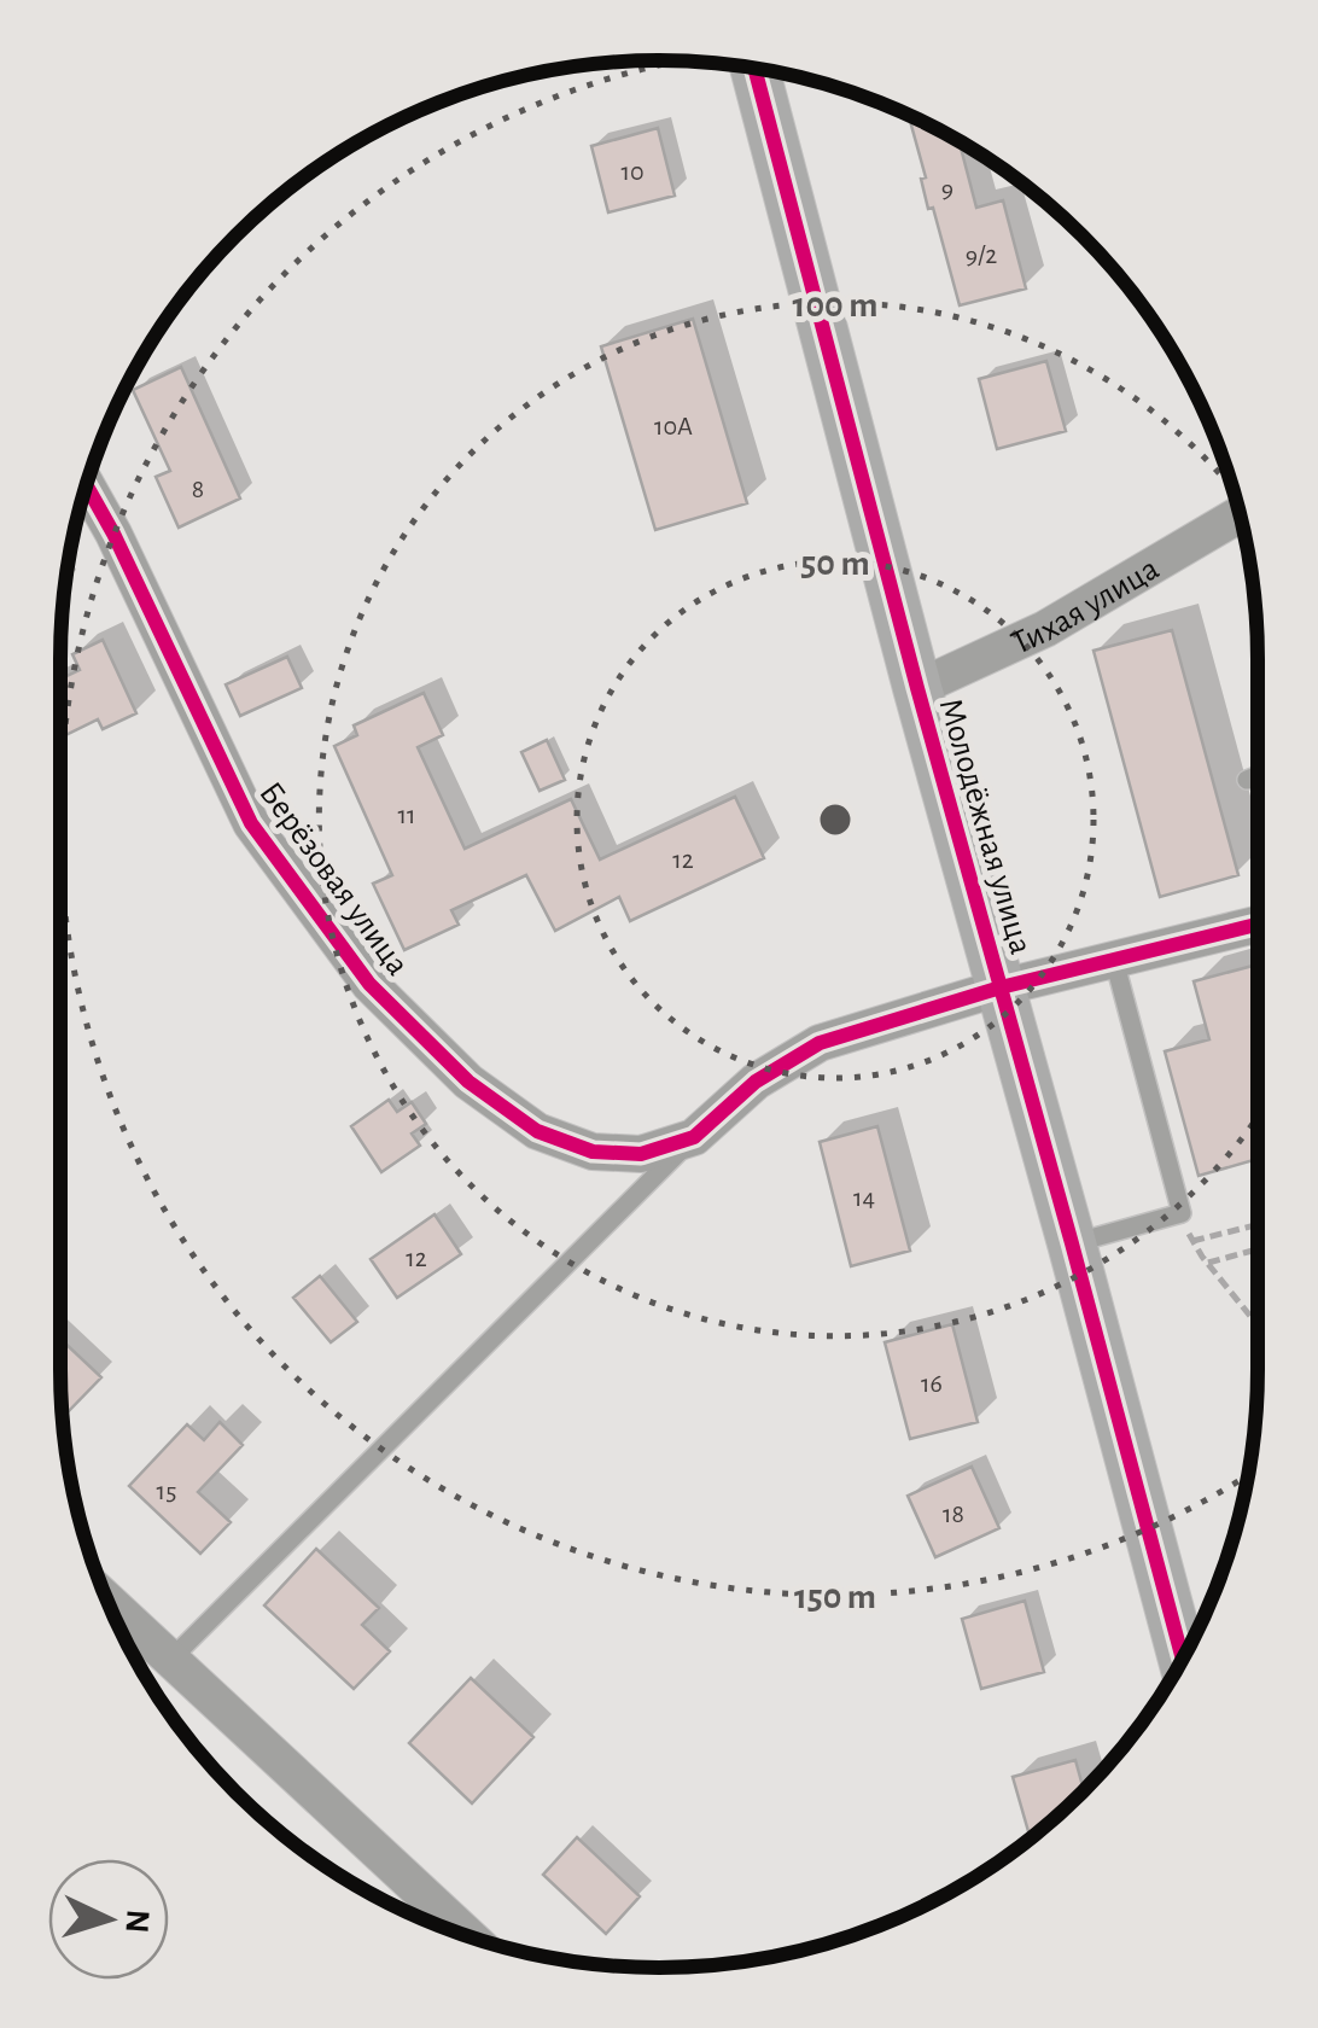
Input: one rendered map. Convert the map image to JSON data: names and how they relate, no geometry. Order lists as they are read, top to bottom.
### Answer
{
  "streets": {
    "street": ["Тихая улица", "Молодёжная улица", "Берёзовая улица"]
  },
  "crossings": [
    ["Тихая улица", "Молодёжная улица"]
  ],
  "house_numbers": [
    "10",
    "9",
    "9/2",
    "10А",
    "8",
    "11",
    "12",
    "14",
    "12",
    "16",
    "15",
    "18"
  ],
  "north": "right",
  "rings": ["100 m", "50 m", "150 m"]
}
